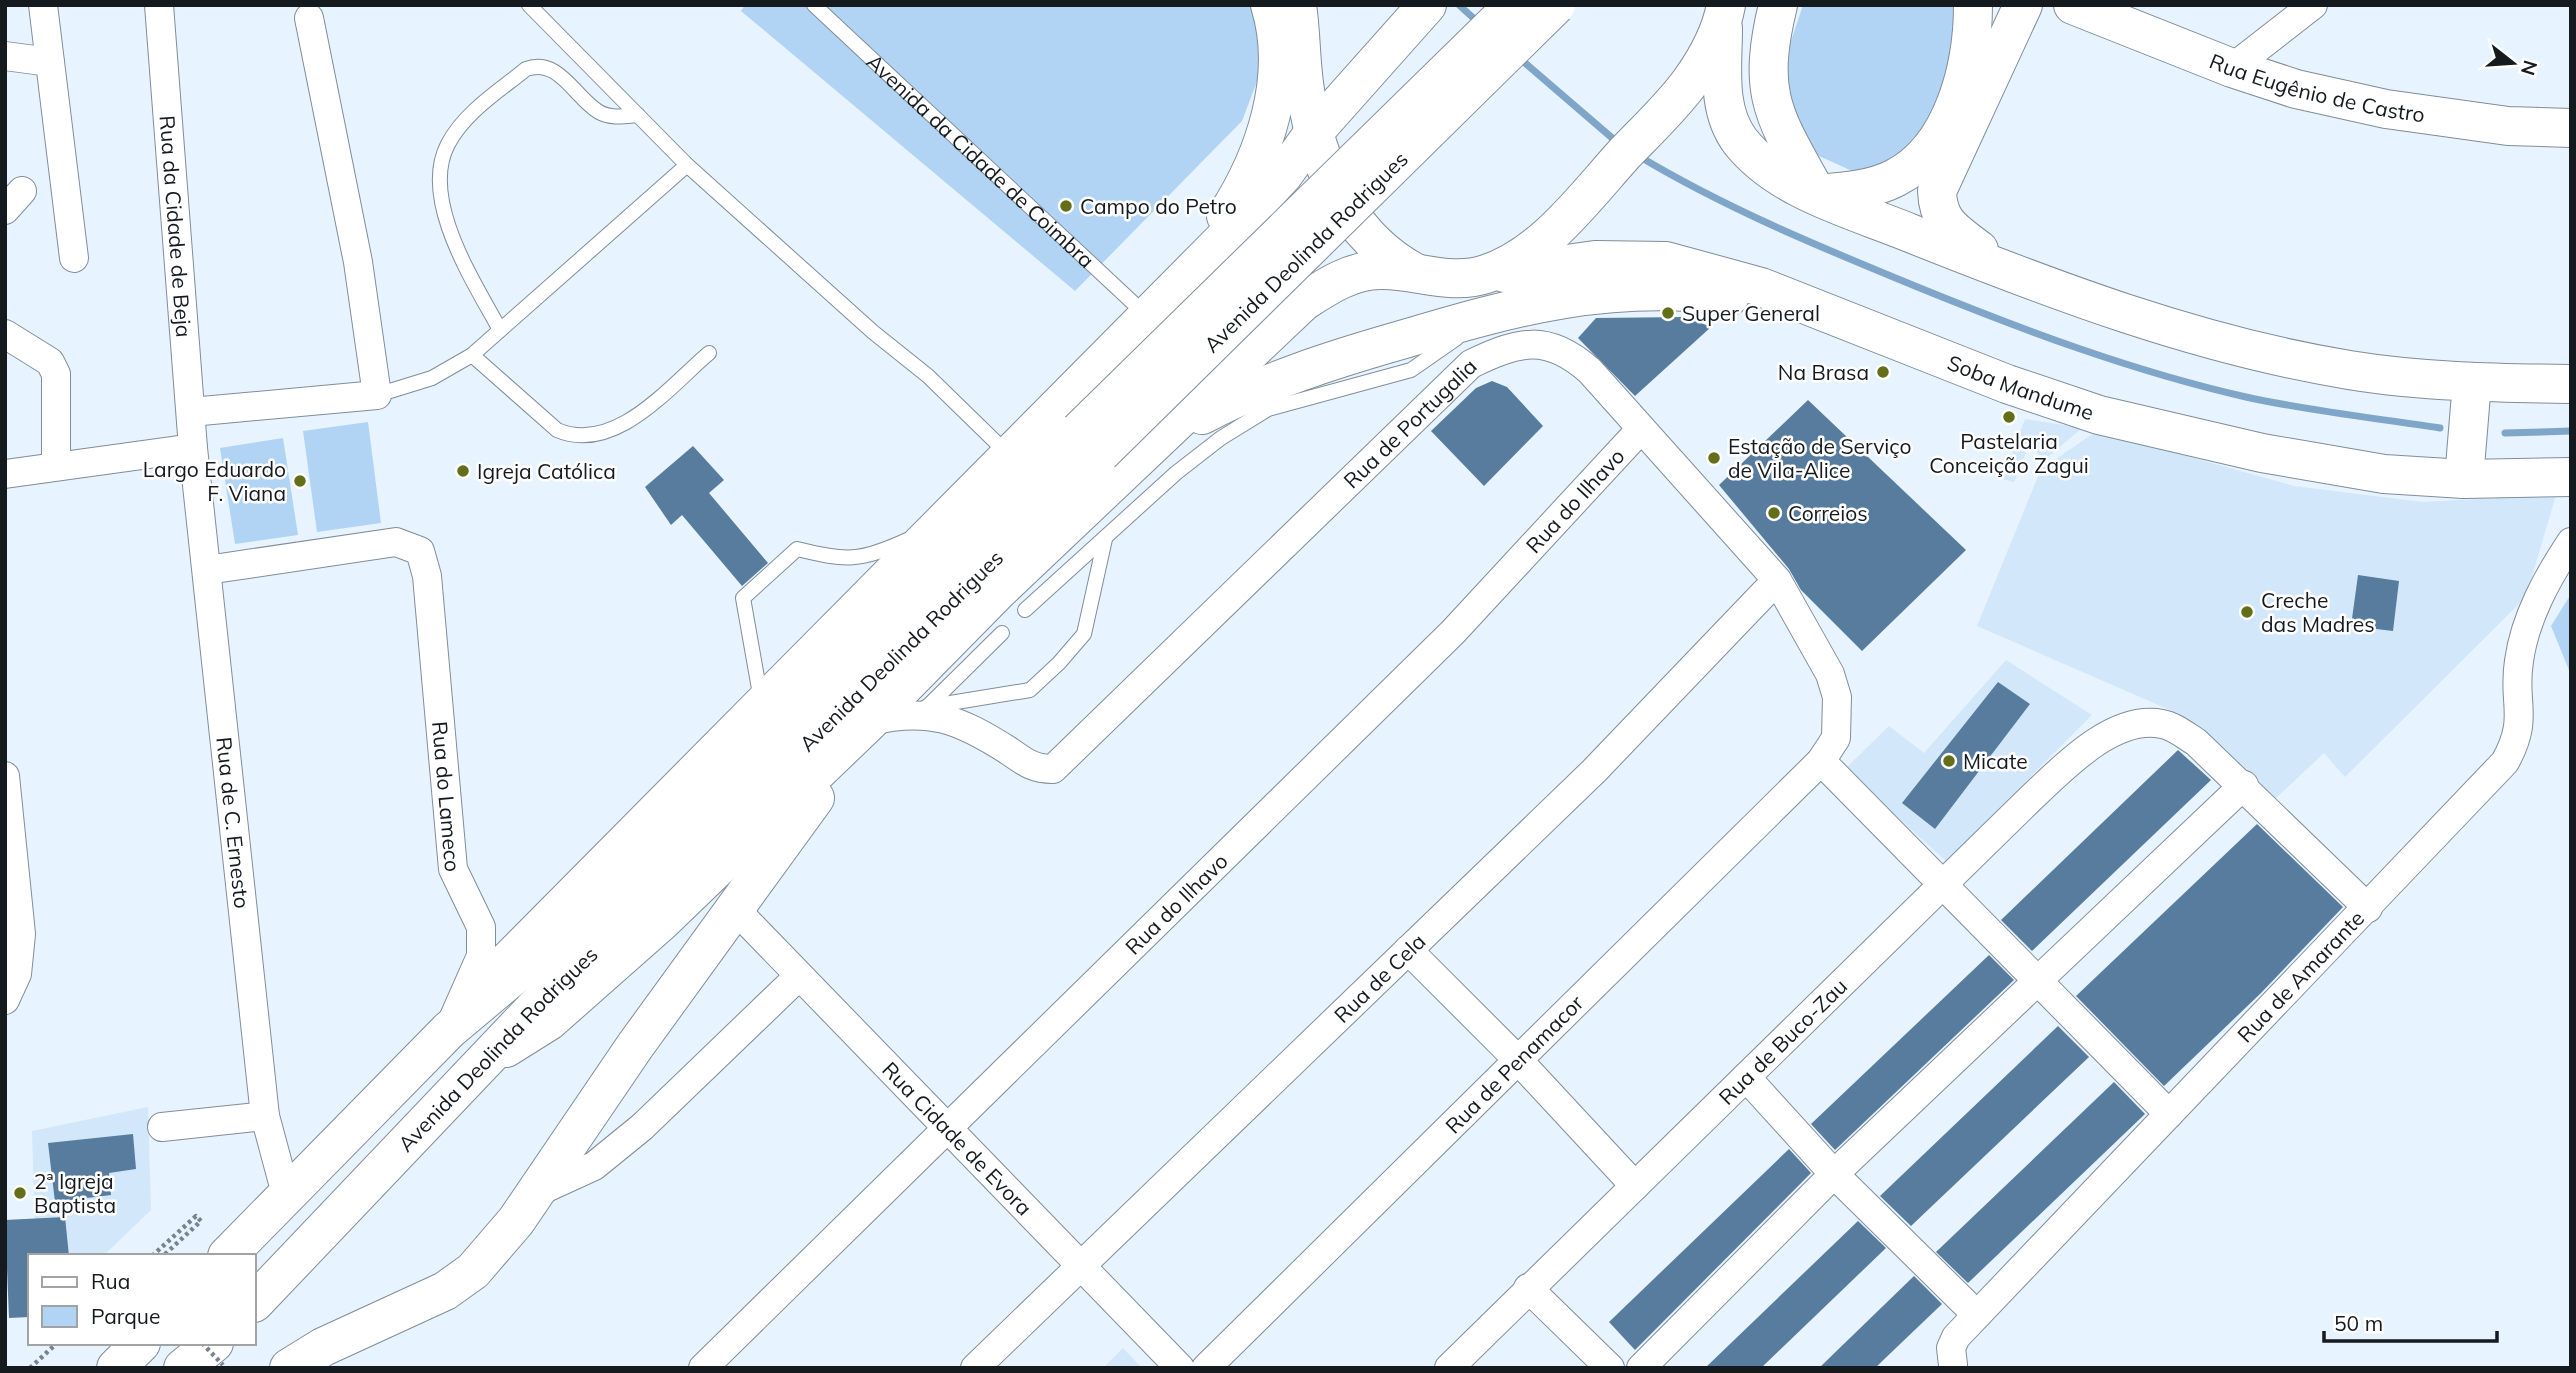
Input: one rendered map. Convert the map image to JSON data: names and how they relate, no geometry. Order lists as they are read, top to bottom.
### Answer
{
  "streets": {
    "main road": ["Rua Eugênio de Castro", "Avenida Deolinda Rodrigues", "Soba Mandume"],
    "street": [
      "Rua da Cidade de Beja",
      "Rua de Portugalia",
      "Rua do Ilhavo",
      "Rua do Lameco",
      "Rua de C. Ernesto",
      "Rua de Cela",
      "Rua de Amarante",
      "Rua de Buco-Zau",
      "Rua de Penamacor",
      "Rua Cidade de Evora"
    ],
    "lane": ["Avenida da Cidade de Coimbra"]
  },
  "crossings": [
    ["Rua da Cidade de Beja", "Rua de C. Ernesto"],
    ["Avenida Deolinda Rodrigues", "Soba Mandume"],
    ["Avenida Deolinda Rodrigues", "Rua do Lameco"],
    ["Avenida Deolinda Rodrigues", "Rua de C. Ernesto"],
    ["Rua de Portugalia", "Rua do Ilhavo"],
    ["Rua de Portugalia", "Rua de Cela"],
    ["Rua de Portugalia", "Rua de Penamacor"],
    ["Rua do Ilhavo", "Rua Cidade de Evora"],
    ["Rua do Lameco", "Rua de C. Ernesto"],
    ["Rua de Cela", "Rua Cidade de Evora"]
  ],
  "places": [
    "Campo do Petro",
    "Super General",
    "Na Brasa",
    "Pastelaria Conceição Zagui",
    "Estação de Serviço de Vila-Alice",
    "Igreja Católica",
    "Largo Eduardo F. Viana",
    "Correios",
    "Creche das Madres",
    "Micate",
    "2ª Igreja Baptista"
  ],
  "legend": ["Rua", "Parque"],
  "scale_bar": "50 m",
  "north": "right"
}
